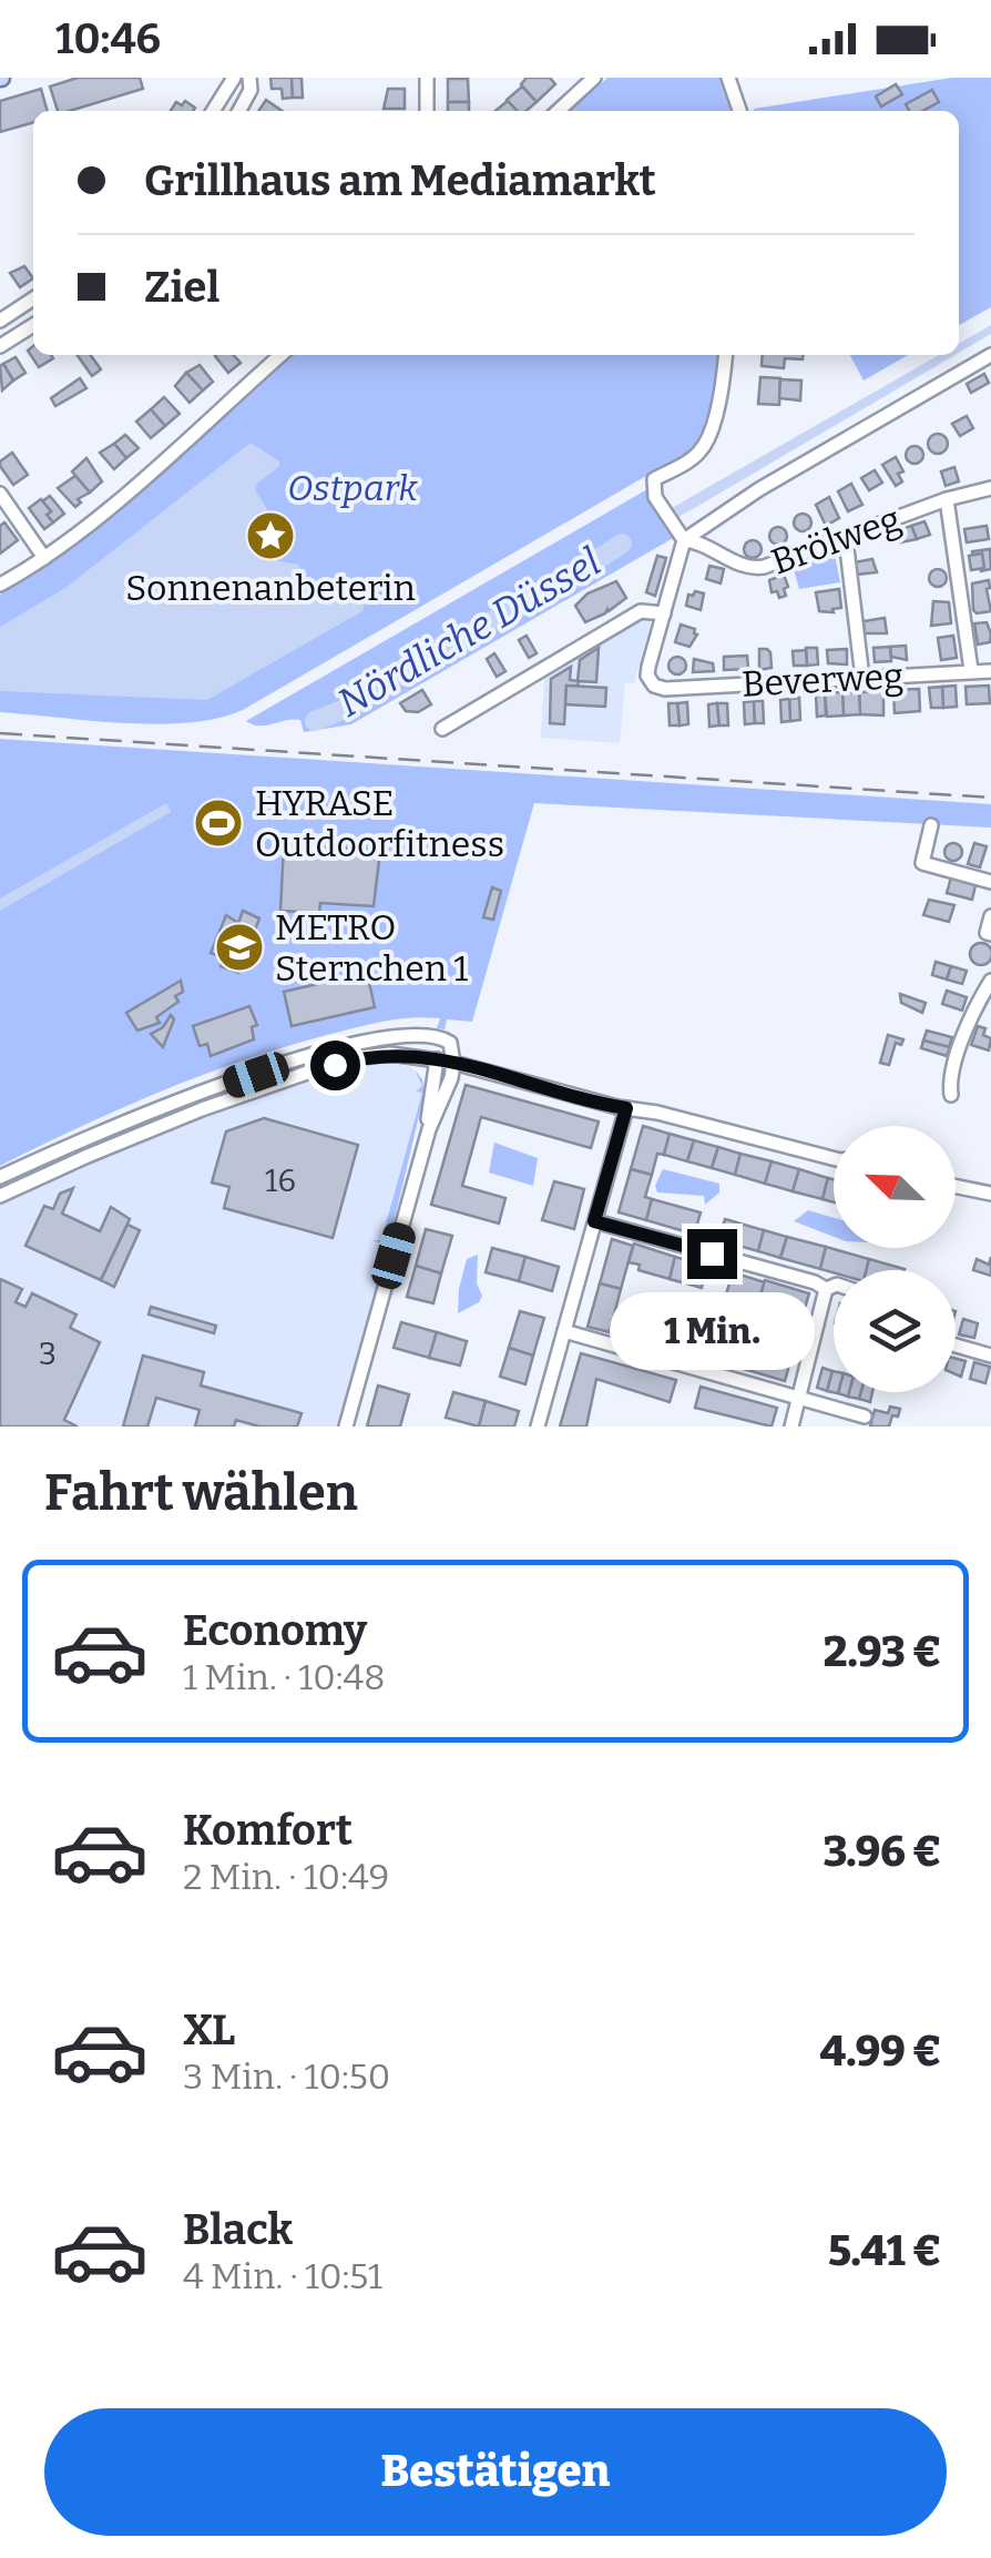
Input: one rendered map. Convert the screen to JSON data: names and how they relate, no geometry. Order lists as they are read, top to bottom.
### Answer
{
  "streets": {
    "street": ["Brölweg", "Beverweg"]
  },
  "water": ["Nördliche Düssel"],
  "parks": ["Ostpark"],
  "places": {
    "place": ["Sonnenanbeterin"],
    "sports": ["HYRASE Outdoorfitness"],
    "school or university": ["METRO Sternchen 1"]
  },
  "house_numbers": ["16", "3"],
  "north": "top left",
  "page": {
    "status": "10:46",
    "banner": ["Grillhaus am Mediamarkt", "Ziel"],
    "bubble": "1 Min.",
    "heading": "Fahrt wählen",
    "list": [
      {
        "name": "Economy",
        "note": "1 Min. · 10:48",
        "value": "2.93 €"
      },
      {
        "name": "Komfort",
        "note": "2 Min. · 10:49",
        "value": "3.96 €"
      },
      {
        "name": "XL",
        "note": "3 Min. · 10:50",
        "value": "4.99 €"
      },
      {
        "name": "Black",
        "note": "4 Min. · 10:51",
        "value": "5.41 €"
      }
    ],
    "buttons": "Bestätigen"
  }
}
